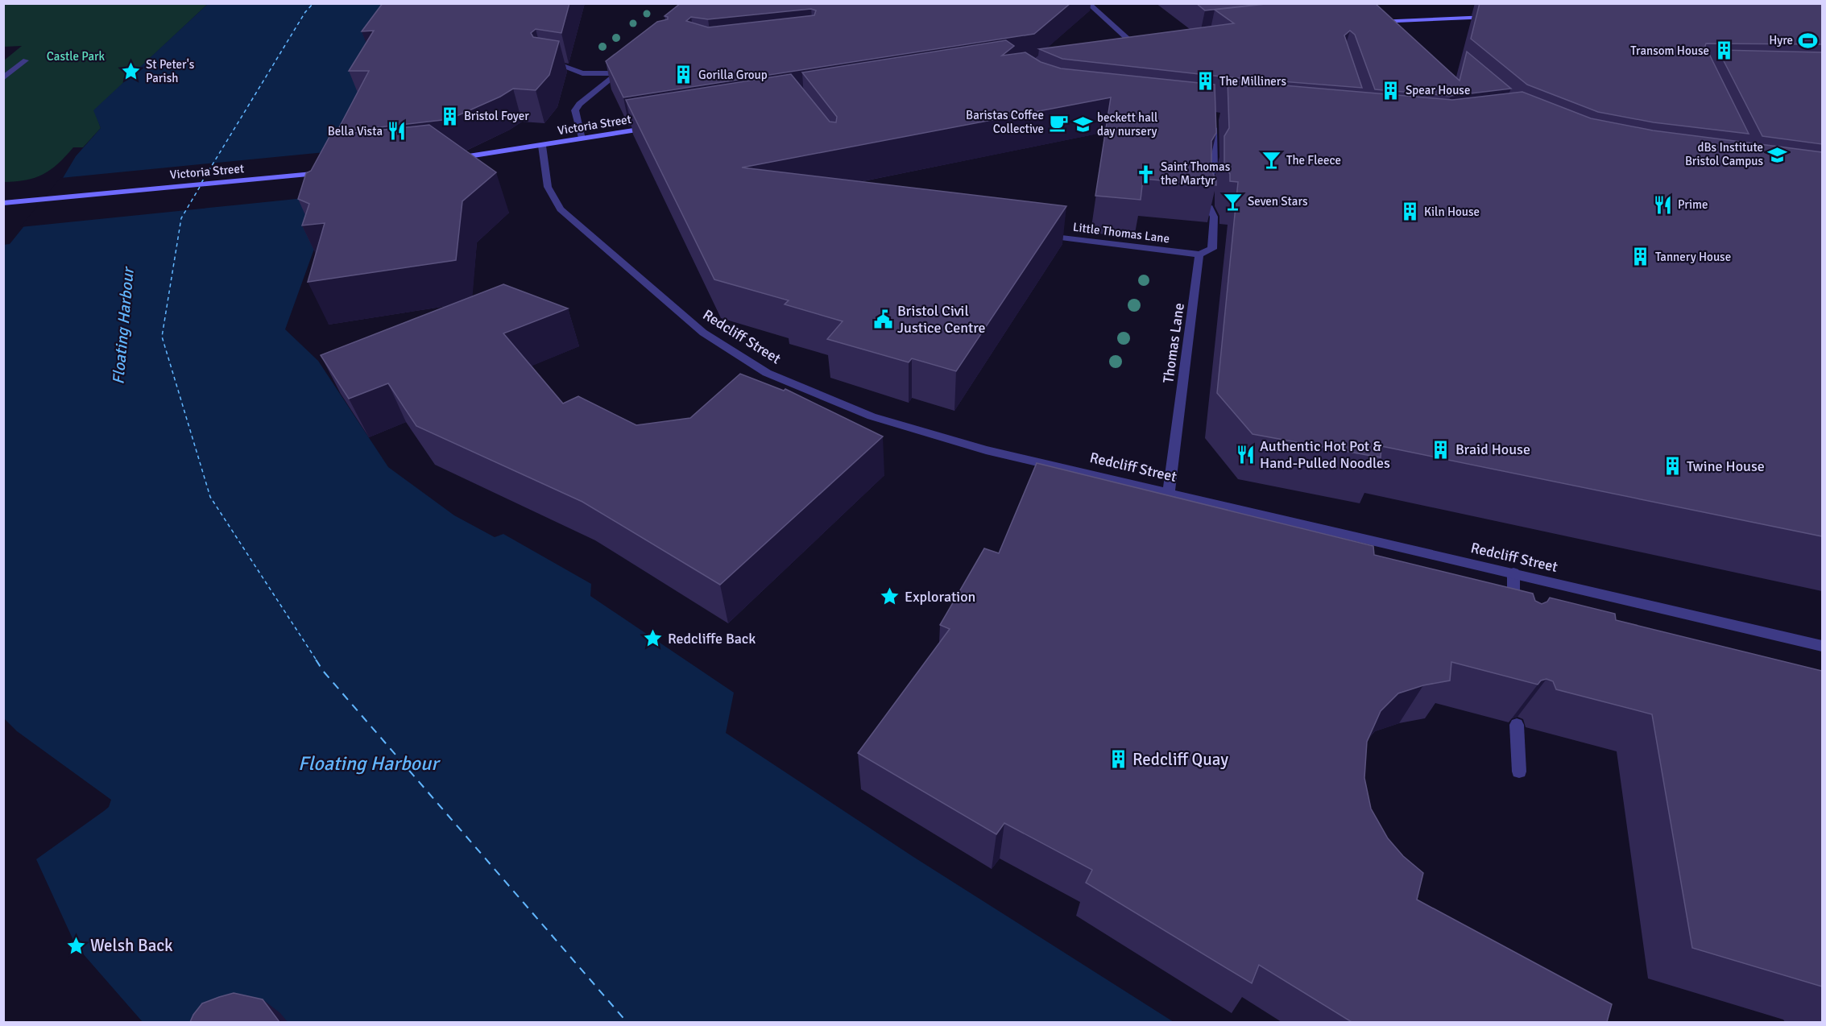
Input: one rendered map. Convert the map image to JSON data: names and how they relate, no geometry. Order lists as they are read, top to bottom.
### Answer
{
  "streets": {
    "main road": ["Victoria Street"],
    "street": ["Little Thomas Lane", "Redcliff Street", "Thomas Lane"]
  },
  "crossings": [
    ["Victoria Street", "Redcliff Street"],
    ["Little Thomas Lane", "Thomas Lane"],
    ["Redcliff Street", "Thomas Lane"]
  ],
  "water": ["Floating Harbour"],
  "parks": ["Castle Park"],
  "places": {
    "sports": ["Hyre"],
    "building": [
      "Transom House",
      "Gorilla Group",
      "The Milliners",
      "Spear House",
      "Bristol Foyer",
      "Kiln House",
      "Tannery House",
      "Braid House",
      "Twine House",
      "Redcliff Quay"
    ],
    "place": [
      "St Peter's Parish",
      "Exploration",
      "Redcliffe Back",
      "Welsh Back"
    ],
    "cafe": ["Baristas Coffee Collective"],
    "school or university": ["beckett hall day nursery", "dBs Institute Bristol Campus"],
    "restaurant": ["Bella Vista", "Prime", "Authentic Hot Pot & Hand-Pulled Noodles"],
    "bar": ["The Fleece", "Seven Stars"],
    "church": ["Saint Thomas the Martyr"],
    "public building": ["Bristol Civil Justice Centre"]
  }
}
